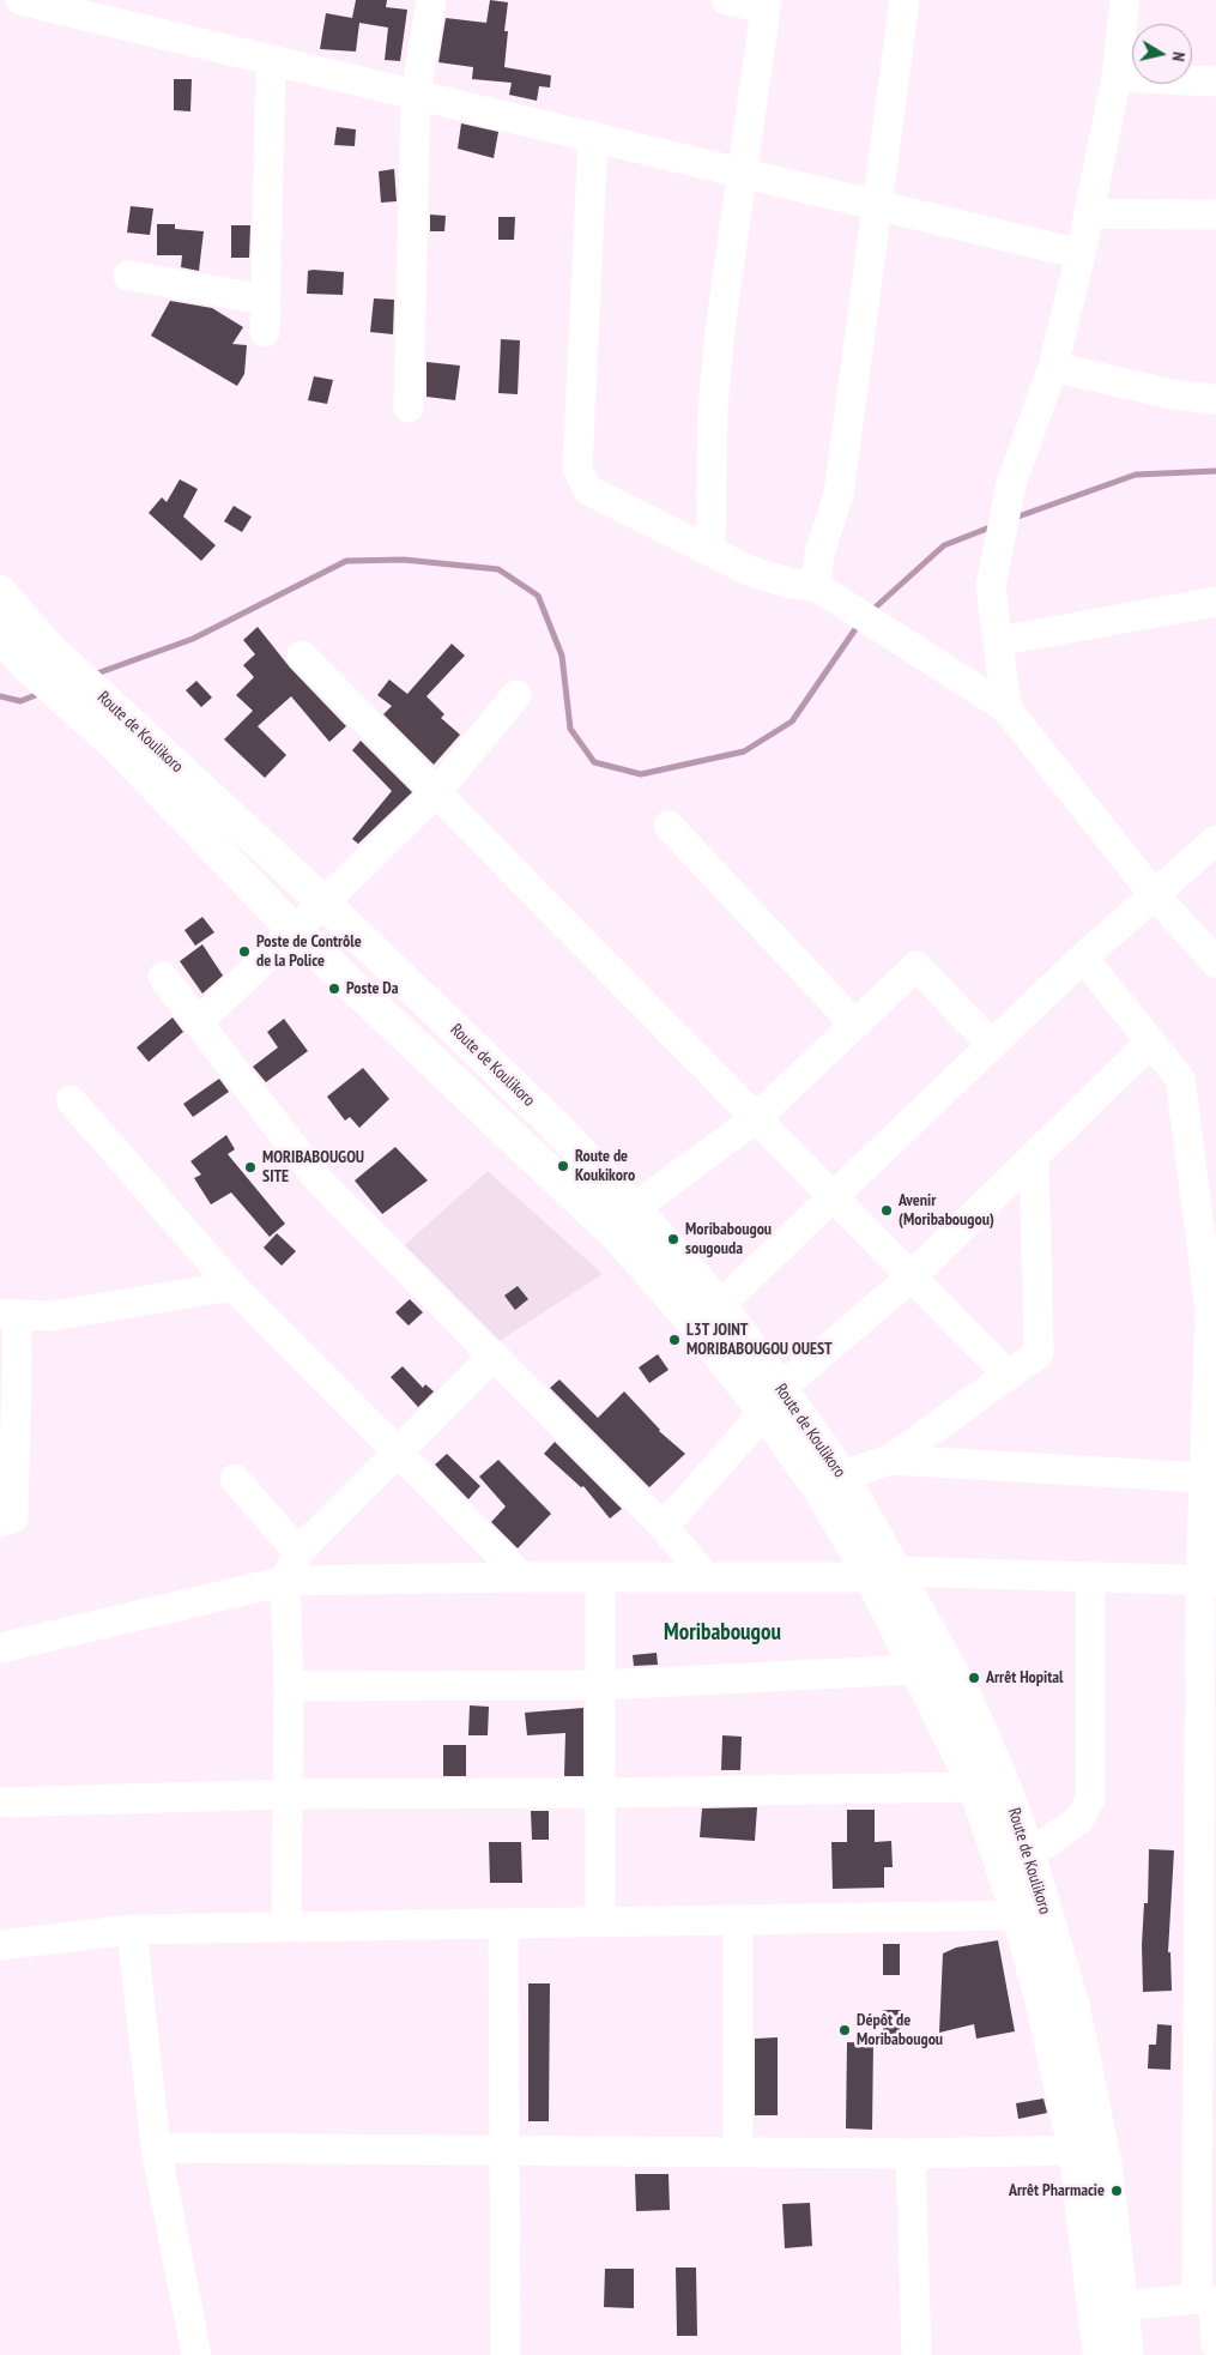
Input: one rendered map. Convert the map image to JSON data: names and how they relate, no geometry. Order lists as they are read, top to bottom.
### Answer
{
  "streets": {
    "main road": ["Route de Koulikoro"]
  },
  "districts": ["Moribabougou"],
  "places": [
    "Poste de Contrôle de la Police",
    "Poste Da",
    "Route de Koukikoro",
    "MORIBABOUGOU SITE",
    "Avenir (Moribabougou)",
    "Moribabougou sougouda",
    "L3T JOINT MORIBABOUGOU OUEST",
    "Arrêt Hopital",
    "Dépôt de Moribabougou",
    "Arrêt Pharmacie"
  ],
  "north": "right"
}
